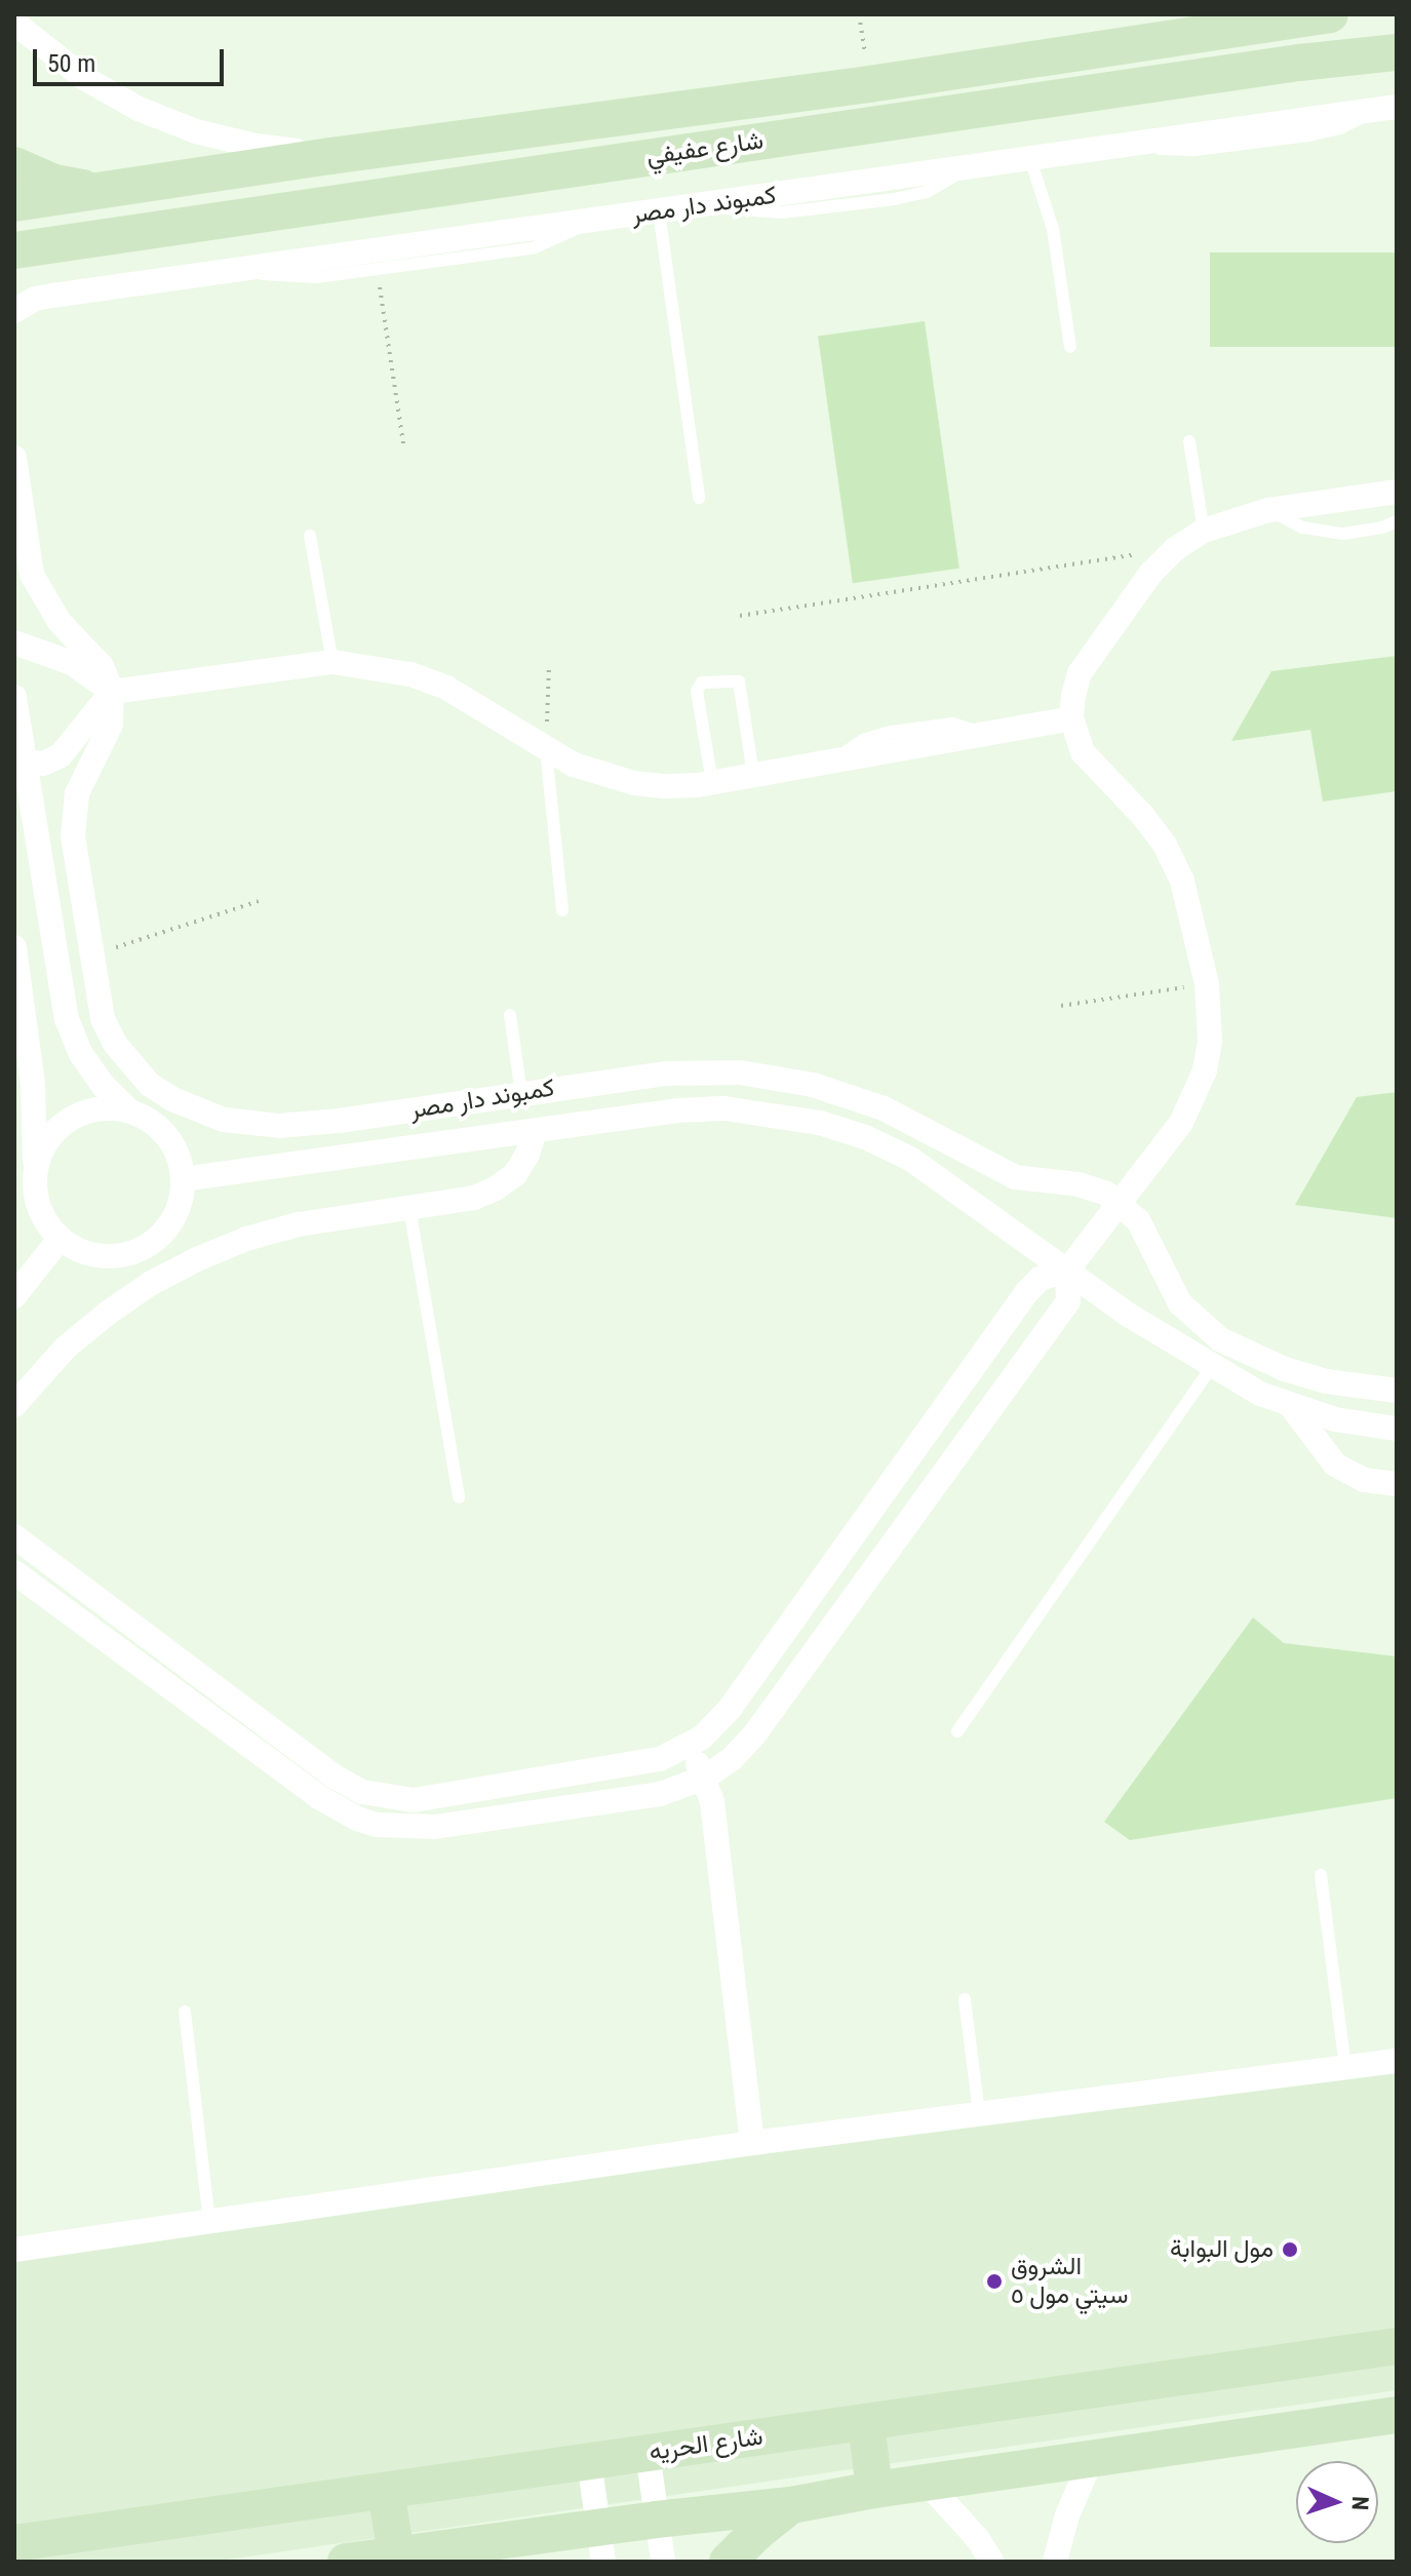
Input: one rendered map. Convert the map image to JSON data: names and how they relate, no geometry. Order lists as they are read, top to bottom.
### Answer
{
  "streets": {
    "street": ["شارع عفيفي", "كمبوند دار مصر", "شارع الحريه"]
  },
  "places": ["مول البوابة", "الشروق سيتي مول ٥"],
  "scale_bar": "50 m",
  "north": "right"
}
